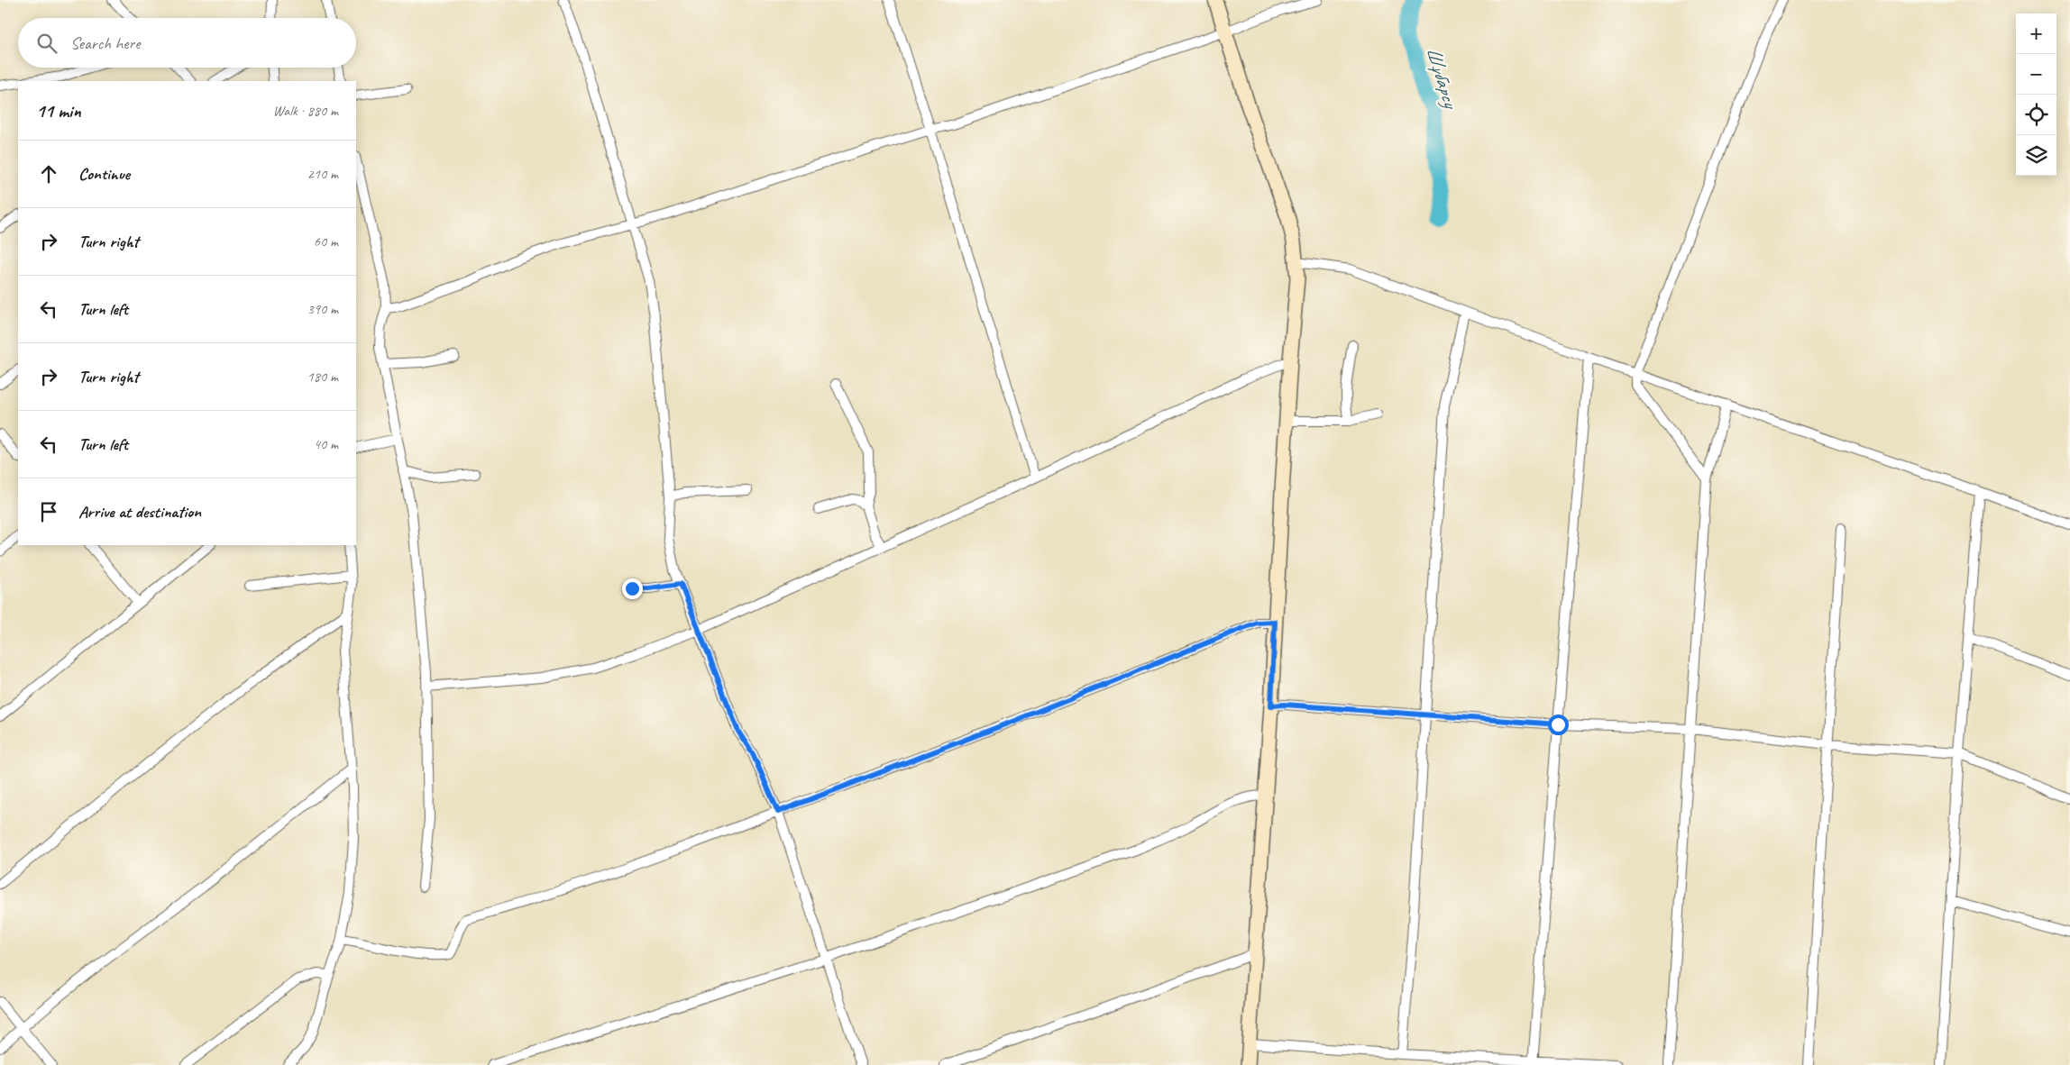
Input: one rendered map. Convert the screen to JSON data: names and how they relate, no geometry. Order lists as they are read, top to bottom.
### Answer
{
  "water": ["Шұбарсу"],
  "page": {
    "map_buttons": ["+", "−"],
    "search": "Search here",
    "heading": ["11 min", "Walk · 880 m"],
    "list": [
      ["Continue", "210 m"],
      ["Turn right", "60 m"],
      ["Turn left", "390 m"],
      ["Turn right", "180 m"],
      ["Turn left", "40 m"],
      "Arrive at destination"
    ]
  }
}
